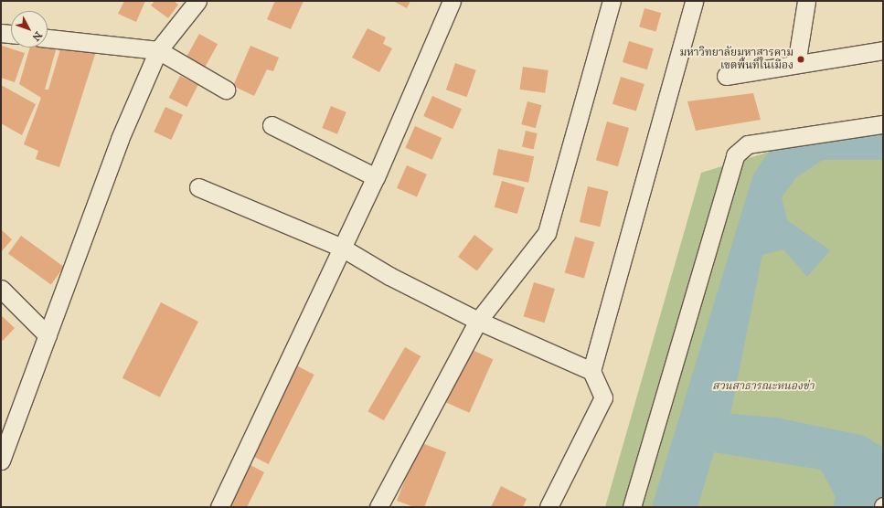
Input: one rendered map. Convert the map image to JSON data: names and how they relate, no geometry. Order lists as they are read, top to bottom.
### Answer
{
  "parks": ["สวนสาธารณะหนองข่า"],
  "places": ["มหาวิทยาลัยมหาสารคาม เขตพื้นที่ในเมือง"],
  "north": "bottom right"
}
